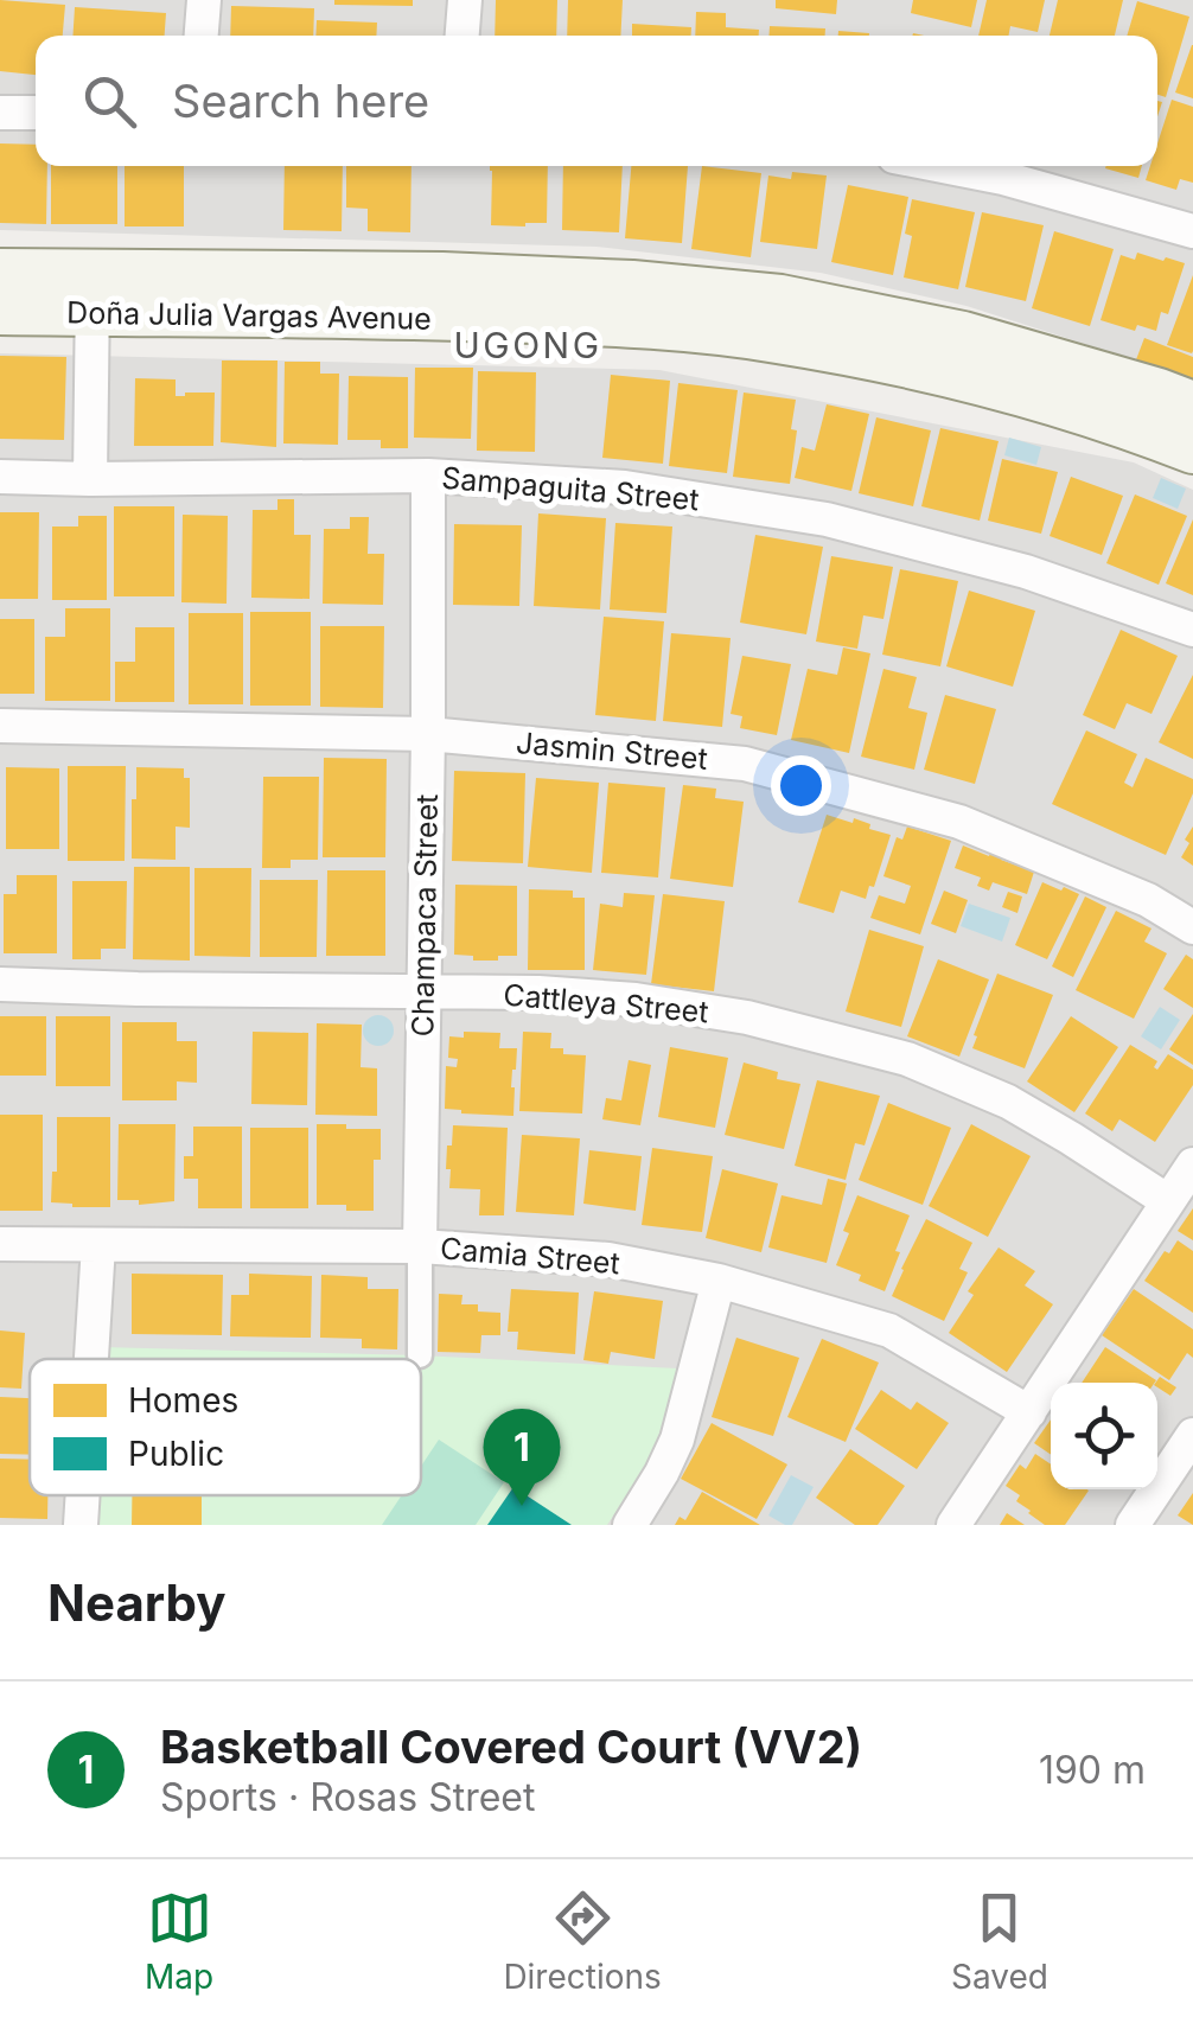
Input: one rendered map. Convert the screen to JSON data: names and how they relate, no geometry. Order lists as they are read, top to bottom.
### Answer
{
  "streets": {
    "main road": ["Doña Julia Vargas Avenue"],
    "street": [
      "Sampaguita Street",
      "Jasmin Street",
      "Champaca Street",
      "Cattleya Street",
      "Camia Street"
    ]
  },
  "crossings": [
    ["Sampaguita Street", "Champaca Street"],
    ["Jasmin Street", "Champaca Street"],
    ["Champaca Street", "Cattleya Street"],
    ["Champaca Street", "Camia Street"]
  ],
  "districts": ["UGONG"],
  "legend": ["Homes", "Public"],
  "page": {
    "search": "Search here",
    "pins": "1",
    "heading": "Nearby",
    "list": [
      {
        "mark": "1",
        "name": "Basketball Covered Court (VV2)",
        "note": "Sports · Rosas Street",
        "value": "190 m"
      }
    ],
    "nav": ["Map", "Directions", "Saved"]
  }
}
